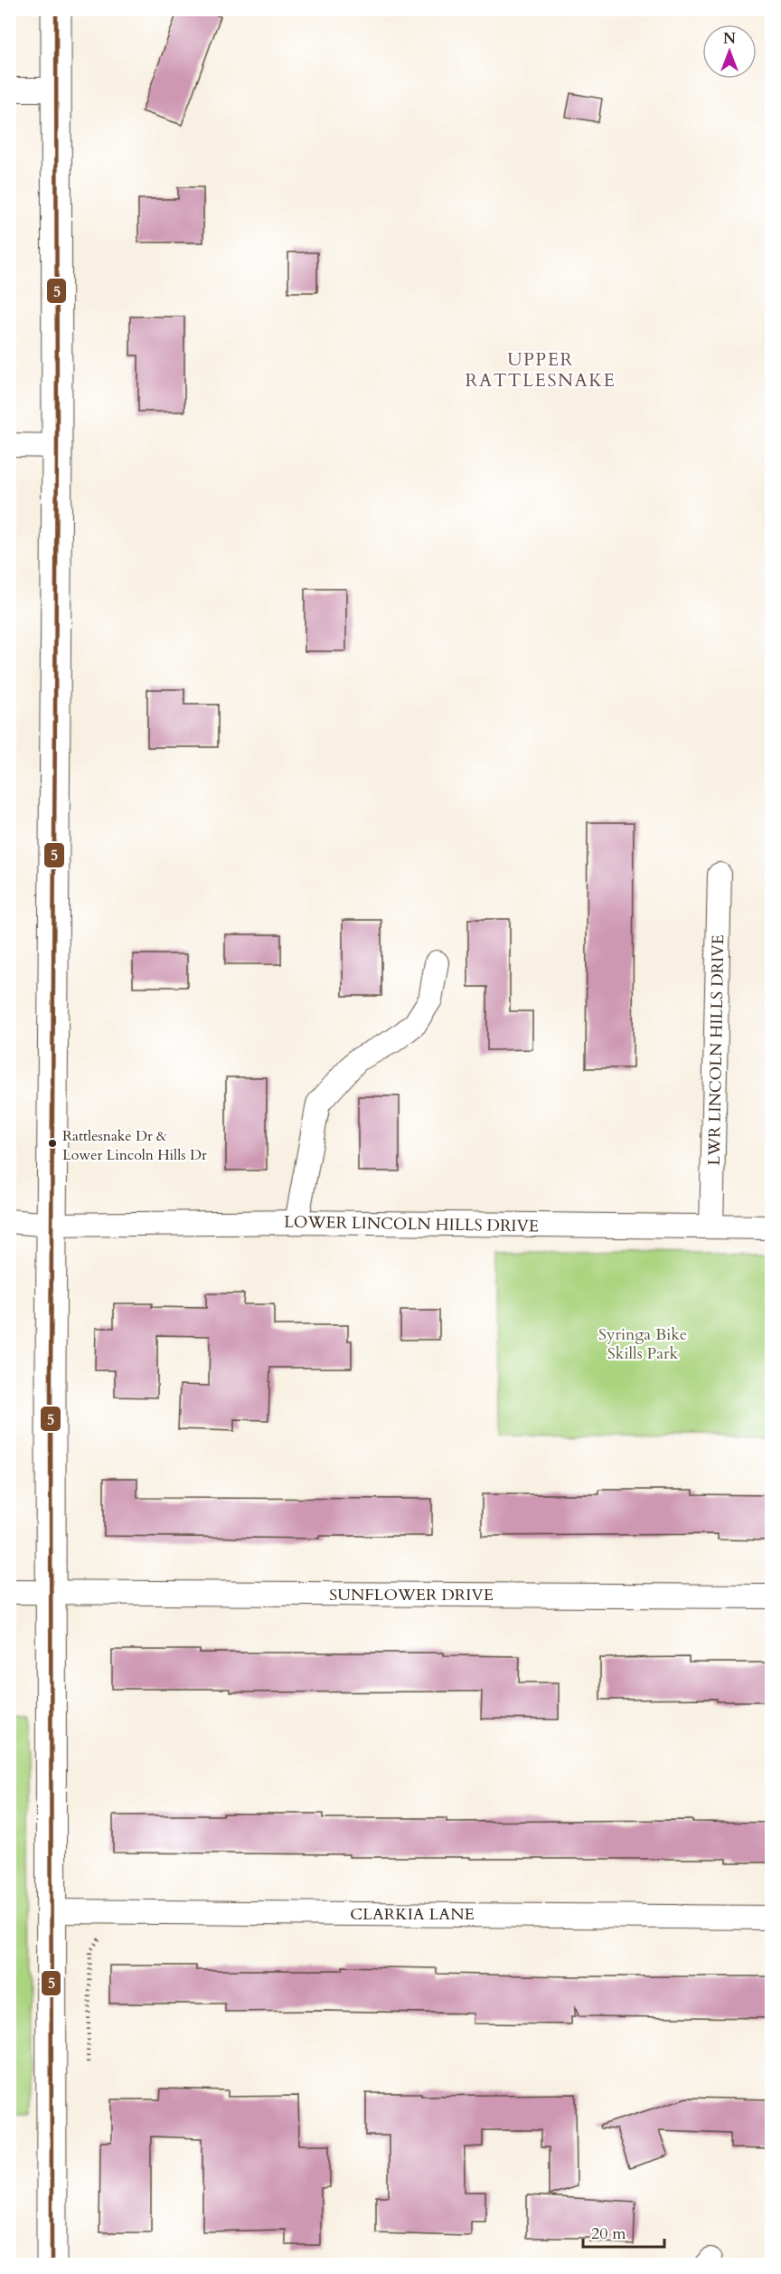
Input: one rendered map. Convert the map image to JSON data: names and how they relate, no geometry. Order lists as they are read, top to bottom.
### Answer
{
  "streets": {
    "street": [
      "LWR LINCOLN HILLS DRIVE",
      "LOWER LINCOLN HILLS DRIVE",
      "SUNFLOWER DRIVE",
      "CLARKIA LANE"
    ]
  },
  "crossings": [
    ["LWR LINCOLN HILLS DRIVE", "LOWER LINCOLN HILLS DRIVE"]
  ],
  "districts": ["UPPER RATTLESNAKE"],
  "parks": ["Syringa Bike Skills Park"],
  "places": ["Rattlesnake Dr & Lower Lincoln Hills Dr"],
  "lines": ["transit line 5"],
  "scale_bar": "20 m",
  "north": "top"
}
